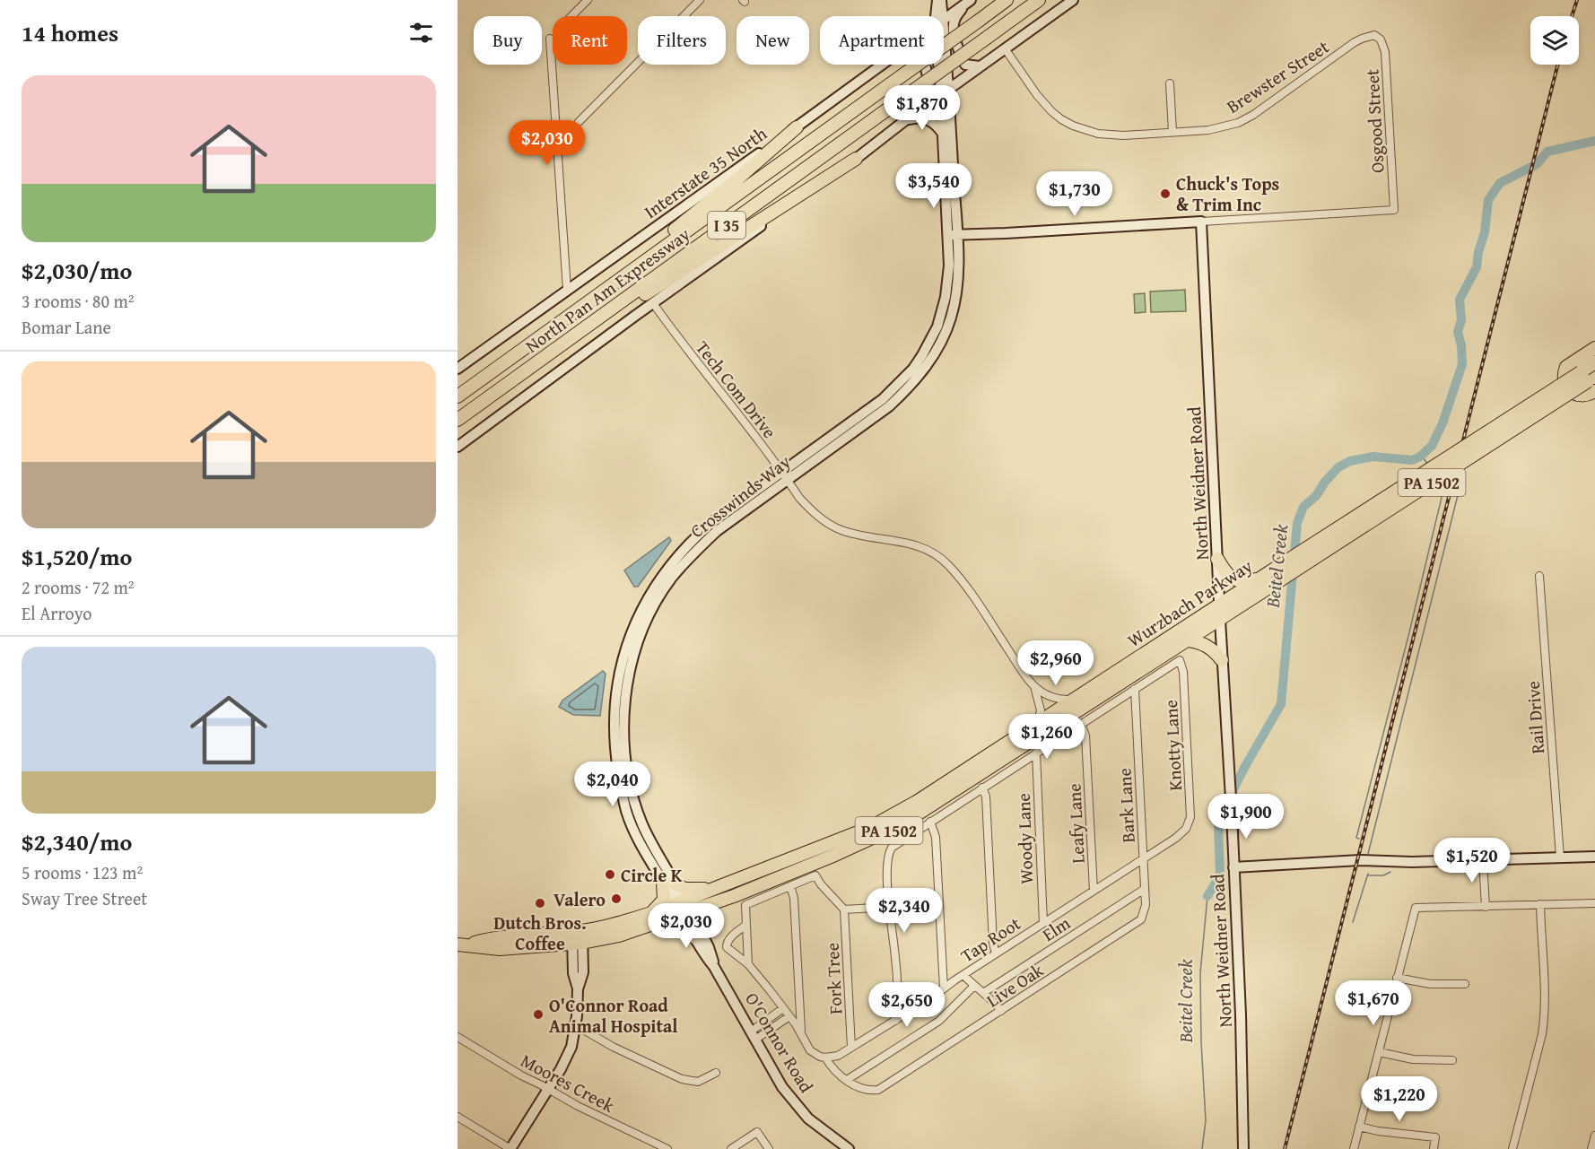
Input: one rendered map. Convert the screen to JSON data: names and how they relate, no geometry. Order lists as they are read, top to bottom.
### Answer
{
  "streets": {
    "highway": [
      "I 35",
      "North Pan Am Expressway",
      "PA 1502",
      "Wurzbach Parkway"
    ],
    "main road": [
      "Interstate 35 North",
      "North Weidner Road",
      "Crosswinds Way",
      "O'Connor Road"
    ],
    "street": [
      "Brewster Street",
      "Osgood Street",
      "Tech Com Drive",
      "Rail Drive",
      "Knotty Lane",
      "Bark Lane",
      "Leafy Lane",
      "Woody Lane",
      "Elm",
      "Tap Root",
      "Fork Tree",
      "Live Oak",
      "Moores Creek"
    ]
  },
  "crossings": [
    ["Brewster Street", "Osgood Street"],
    ["Osgood Street", "North Weidner Road"],
    ["Tech Com Drive", "Crosswinds Way"],
    ["Tech Com Drive", "Wurzbach Parkway"],
    ["North Weidner Road", "Wurzbach Parkway"],
    ["Crosswinds Way", "Wurzbach Parkway"],
    ["Crosswinds Way", "O'Connor Road"],
    ["Wurzbach Parkway", "O'Connor Road"],
    ["Knotty Lane", "Bark Lane"],
    ["Knotty Lane", "Tap Root"],
    ["Bark Lane", "Elm"],
    ["Bark Lane", "Tap Root"],
    ["Bark Lane", "Live Oak"],
    ["Leafy Lane", "Tap Root"],
    ["Woody Lane", "Tap Root"],
    ["Tap Root", "Fork Tree"]
  ],
  "water": ["Beitel Creek"],
  "places": [
    "Chuck's Tops & Trim Inc",
    "Circle K",
    "Valero",
    "Dutch Bros. Coffee",
    "O'Connor Road Animal Hospital"
  ],
  "page": {
    "heading": "14 homes",
    "chip": [
      "Buy",
      "Rent",
      "Filters",
      "New",
      "Apartment"
    ],
    "list": [
      {
        "name": "$2,030/mo",
        "note": "3 rooms · 80 m² · Bomar Lane"
      },
      {
        "name": "$1,520/mo",
        "note": "2 rooms · 72 m² · El Arroyo"
      },
      {
        "name": "$2,340/mo",
        "note": "5 rooms · 123 m² · Sway Tree Street"
      }
    ],
    "price": [
      "$1,870",
      "$2,030",
      "$3,540",
      "$1,730",
      "$2,960",
      "$1,260",
      "$2,040",
      "$1,900",
      "$1,520",
      "$2,340",
      "$2,030",
      "$1,670",
      "$2,650",
      "$1,220"
    ]
  }
}
